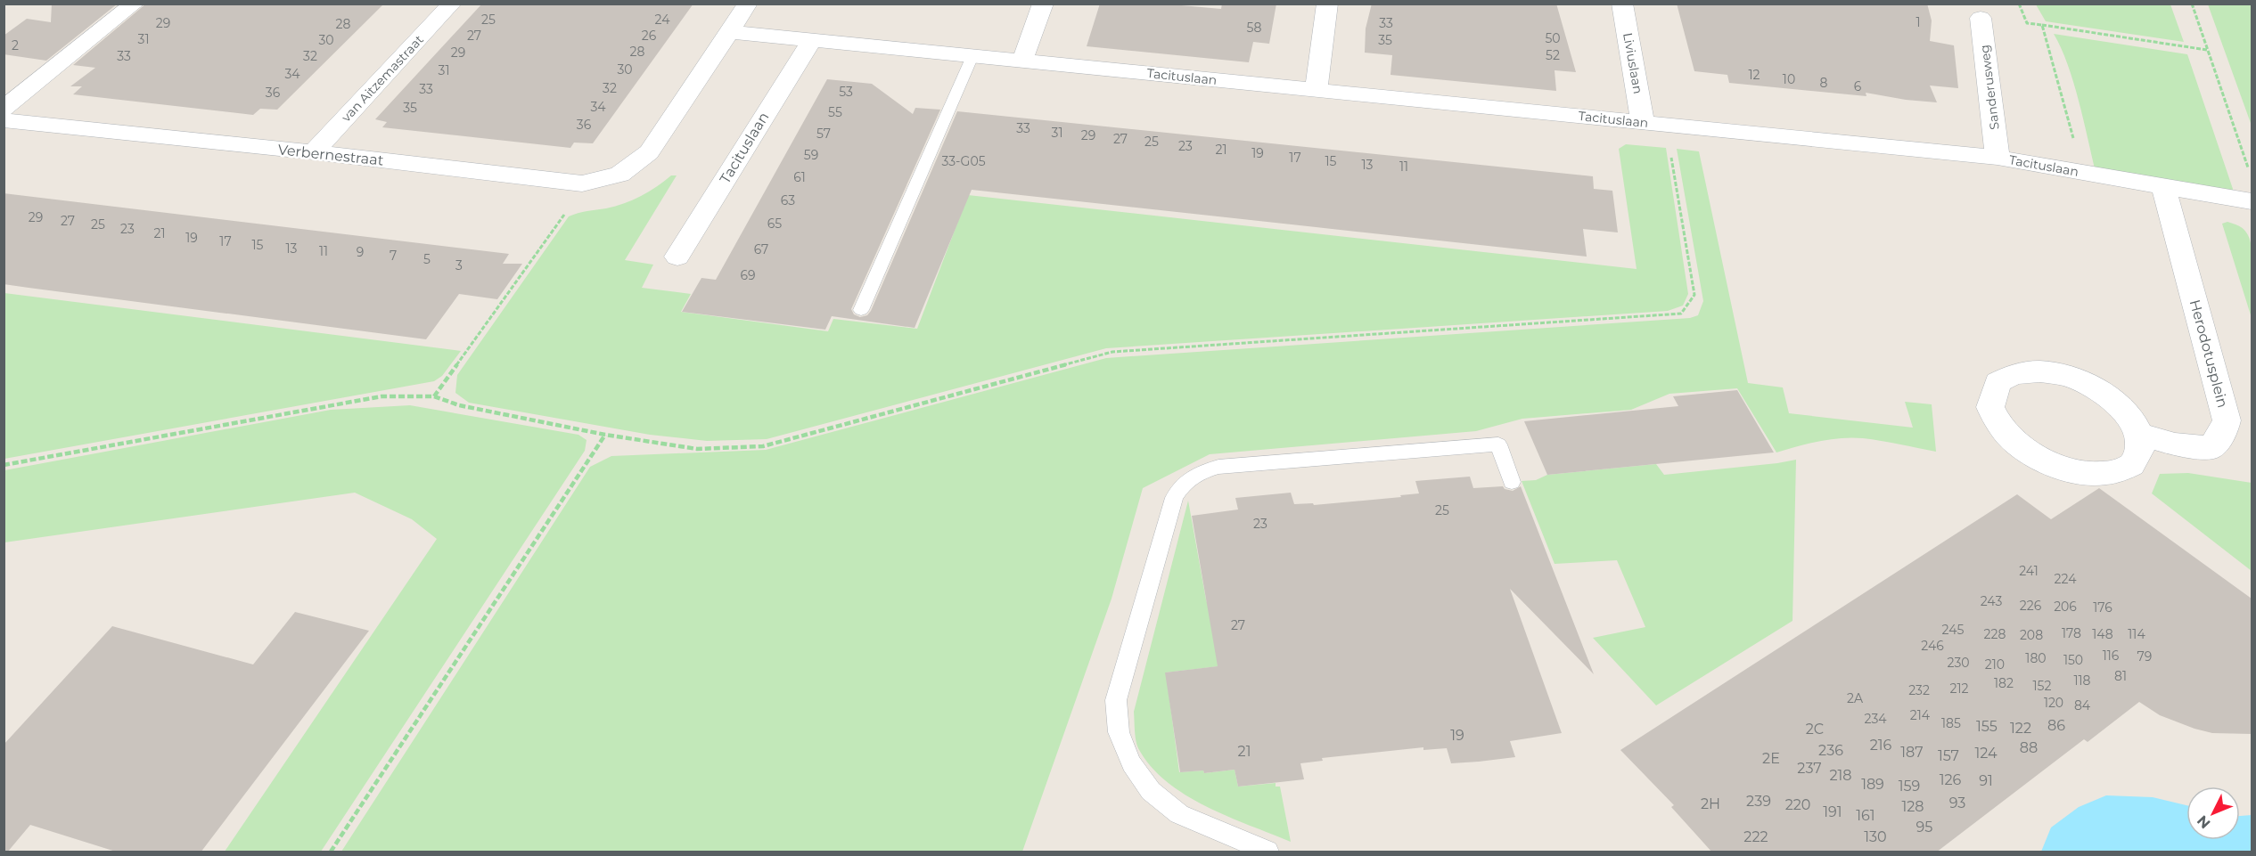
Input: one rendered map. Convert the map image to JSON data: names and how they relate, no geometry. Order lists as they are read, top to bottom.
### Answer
{
  "streets": {
    "street": [
      "Liviuslaan",
      "Tacituslaan",
      "van Aitzemastraat",
      "Sanderusweg",
      "Verbernestraat",
      "Herodotusplein"
    ]
  },
  "crossings": [
    ["Liviuslaan", "Tacituslaan"],
    ["Tacituslaan", "Sanderusweg"],
    ["Tacituslaan", "Verbernestraat"],
    ["Tacituslaan", "Herodotusplein"],
    ["van Aitzemastraat", "Verbernestraat"]
  ],
  "house_numbers": [
    "25",
    "24",
    "1",
    "29",
    "33",
    "28",
    "58",
    "27",
    "26",
    "50",
    "31",
    "30",
    "35",
    "2",
    "28",
    "29",
    "52",
    "33",
    "32",
    "30",
    "31",
    "34",
    "12",
    "10",
    "8",
    "6",
    "32",
    "33",
    "53",
    "36",
    "34",
    "35",
    "55",
    "36",
    "33",
    "31",
    "57",
    "29",
    "27",
    "25",
    "23",
    "21",
    "19",
    "59",
    "17",
    "33-G05",
    "15",
    "13",
    "11",
    "61",
    "63",
    "29",
    "27",
    "65",
    "25",
    "23",
    "21",
    "19",
    "17",
    "15",
    "13",
    "67",
    "11",
    "9",
    "7",
    "5",
    "3",
    "69",
    "25",
    "23",
    "241",
    "224",
    "243",
    "226",
    "206",
    "176",
    "27",
    "245",
    "178",
    "228",
    "148",
    "114",
    "208",
    "246",
    "116",
    "79",
    "180",
    "150",
    "230",
    "210",
    "81",
    "118",
    "182",
    "152",
    "212",
    "232",
    "2A",
    "120",
    "84",
    "214",
    "234",
    "185",
    "86",
    "155",
    "122",
    "2C",
    "19",
    "216",
    "88",
    "236",
    "21",
    "187",
    "124",
    "157",
    "2E",
    "237",
    "218",
    "126",
    "91",
    "189",
    "159",
    "239",
    "93",
    "2H",
    "220",
    "128",
    "191",
    "161",
    "95",
    "222",
    "130"
  ],
  "north": "bottom left"
}
